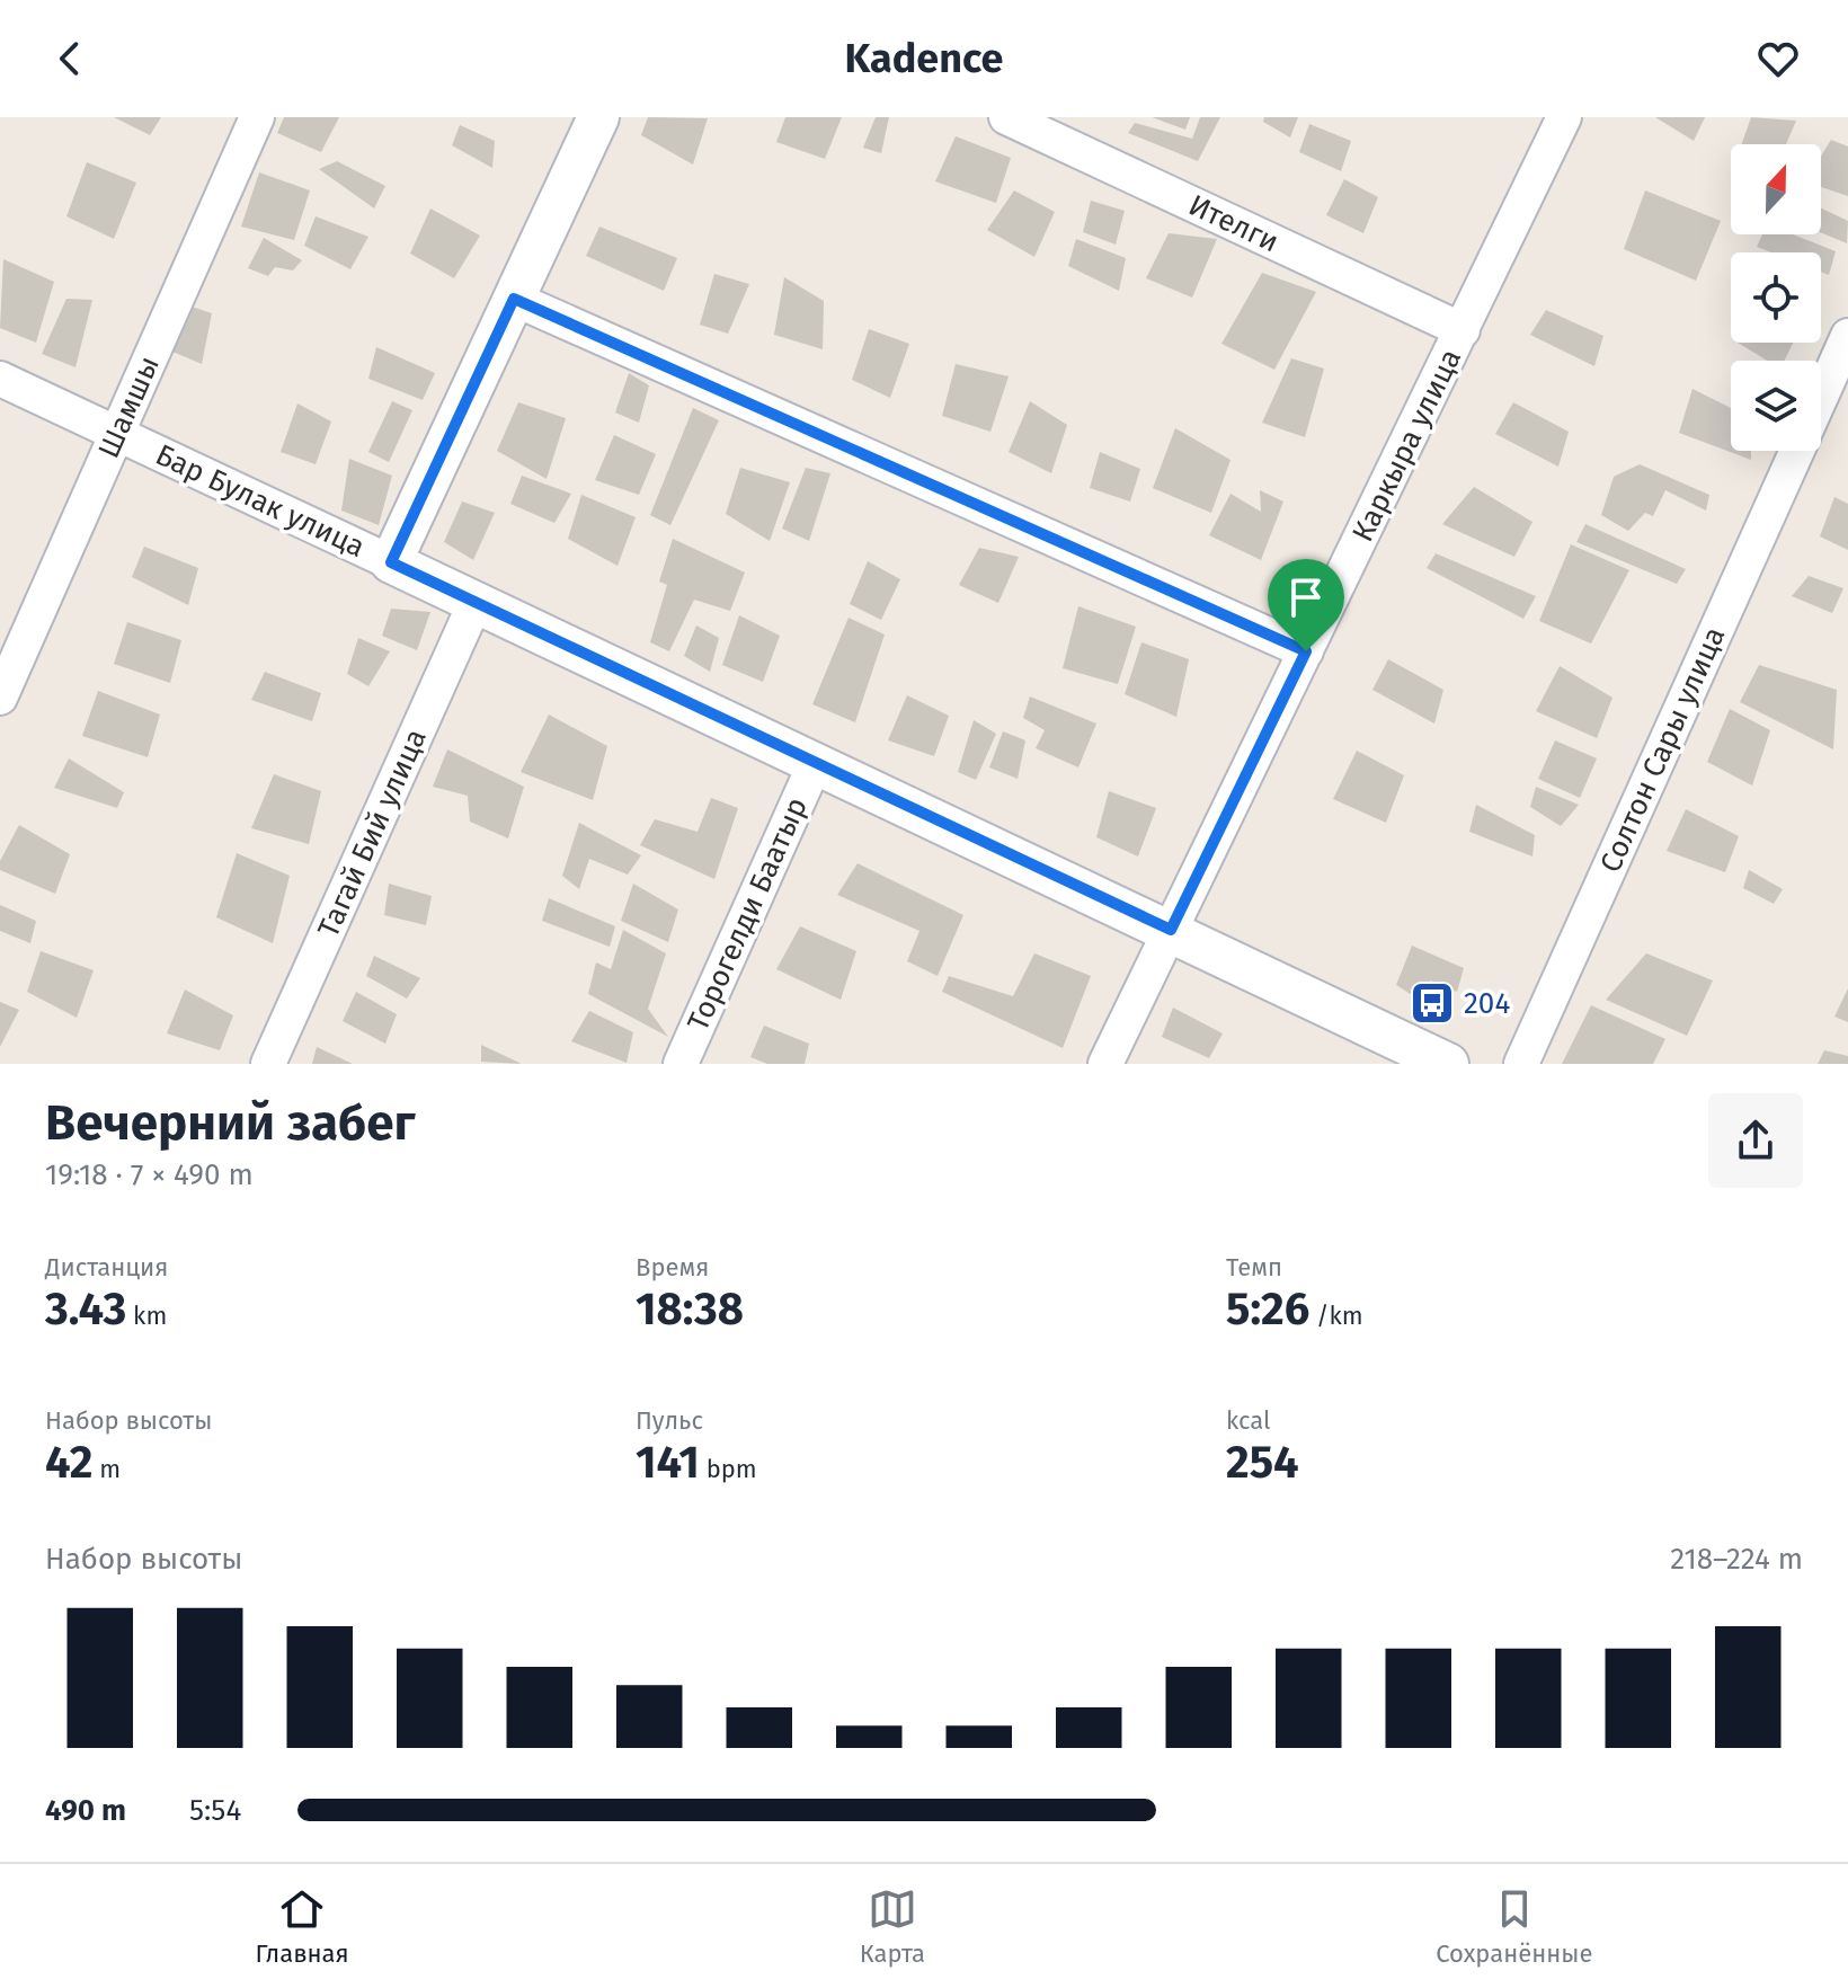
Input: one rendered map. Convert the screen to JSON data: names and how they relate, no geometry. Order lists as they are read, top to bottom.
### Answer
{
  "streets": {
    "street": [
      "Ителги",
      "Шамшы",
      "Каркыра улица",
      "Бар Булак улица",
      "Солтон Сары улица",
      "Тагай Бий улица",
      "Торогелди Баатыр"
    ]
  },
  "crossings": [
    ["Ителги", "Каркыра улица"],
    ["Шамшы", "Бар Булак улица"],
    ["Каркыра улица", "Бар Булак улица"],
    ["Бар Булак улица", "Тагай Бий улица"],
    ["Бар Булак улица", "Торогелди Баатыр"]
  ],
  "places": {
    "bus stop": ["204"]
  },
  "north": "top",
  "page": {
    "header": "Kadence",
    "heading": ["Вечерний забег", "19:18 · 7 × 490 m"],
    "stats": [
      ["Дистанция", "3.43 km"],
      ["Время", "18:38"],
      ["Темп", "5:26 /km"],
      ["Набор высоты", "42 m"],
      ["Пульс", "141 bpm"],
      ["kcal", "254"]
    ],
    "chart": ["Набор высоты", "218–224 m"],
    "list": [
      {
        "name": "490 m",
        "note": "5:54"
      }
    ],
    "tabs": ["Главная", "Карта", "Сохранённые"]
  }
}
